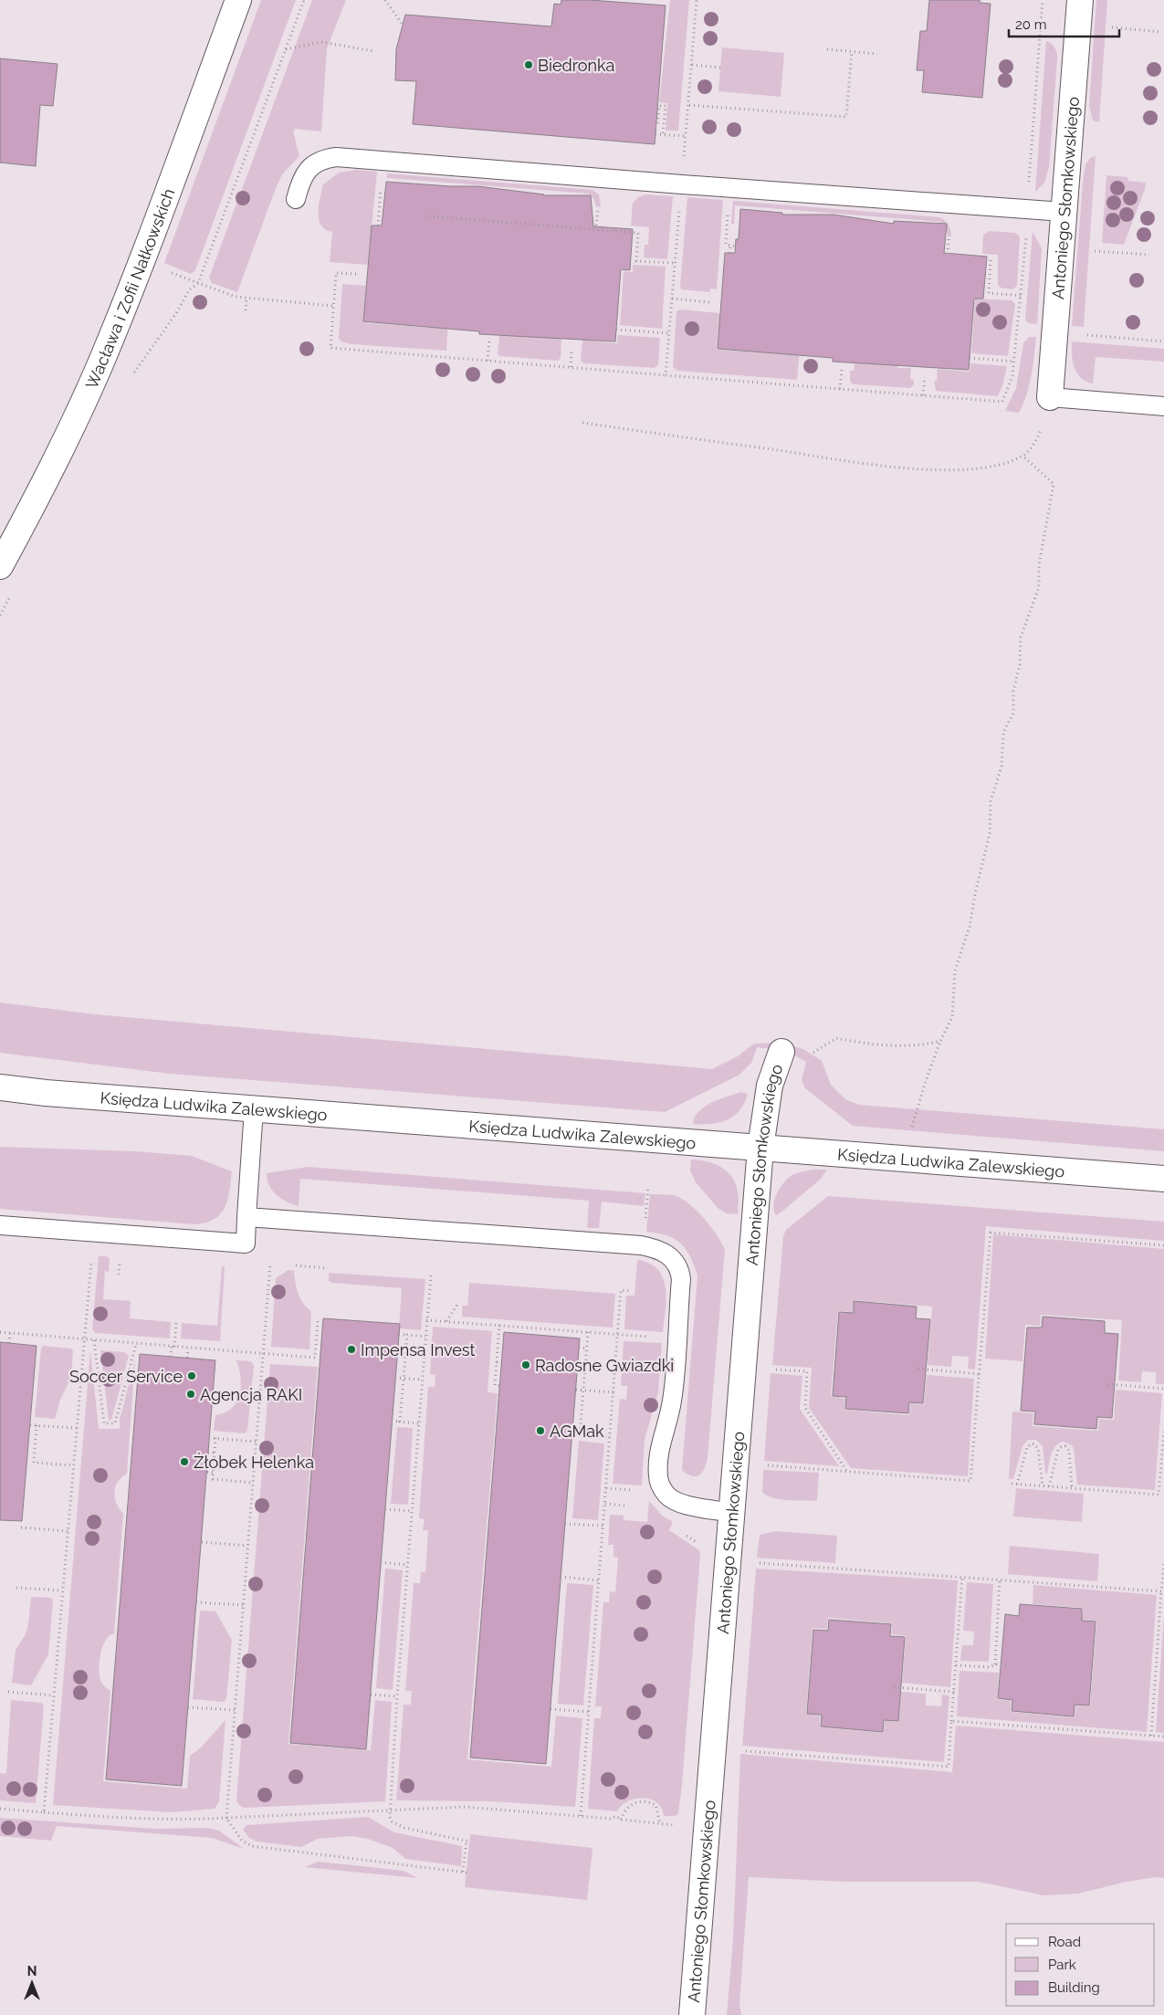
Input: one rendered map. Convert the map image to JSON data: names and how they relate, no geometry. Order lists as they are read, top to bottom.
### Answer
{
  "streets": {
    "street": ["Antoniego Słomkowskiego", "Wacława i Zofii Nałkowskich", "Księdza Ludwika Zalewskiego"]
  },
  "crossings": [
    ["Antoniego Słomkowskiego", "Księdza Ludwika Zalewskiego"]
  ],
  "places": [
    "Biedronka",
    "Impensa Invest",
    "Radosne Gwiazdki",
    "Soccer Service",
    "Agencja RAKI",
    "AGMak",
    "Żłobek Helenka"
  ],
  "legend": ["Road", "Park", "Building"],
  "scale_bar": "20 m",
  "north": "top"
}
